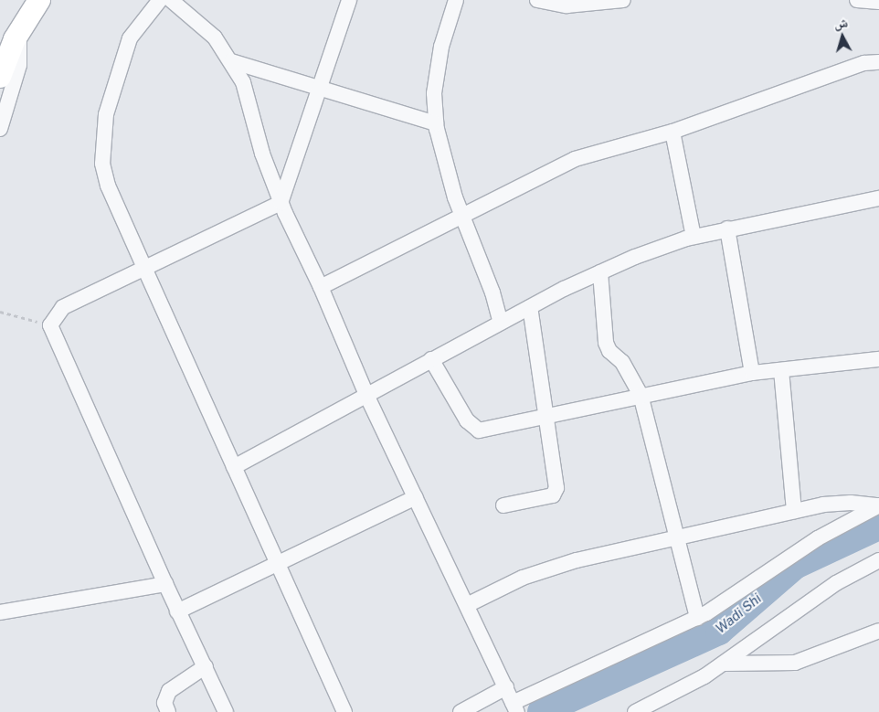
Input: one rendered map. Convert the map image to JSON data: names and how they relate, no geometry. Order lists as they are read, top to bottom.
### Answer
{
  "water": ["Wadi Shi"],
  "north": "top"
}
